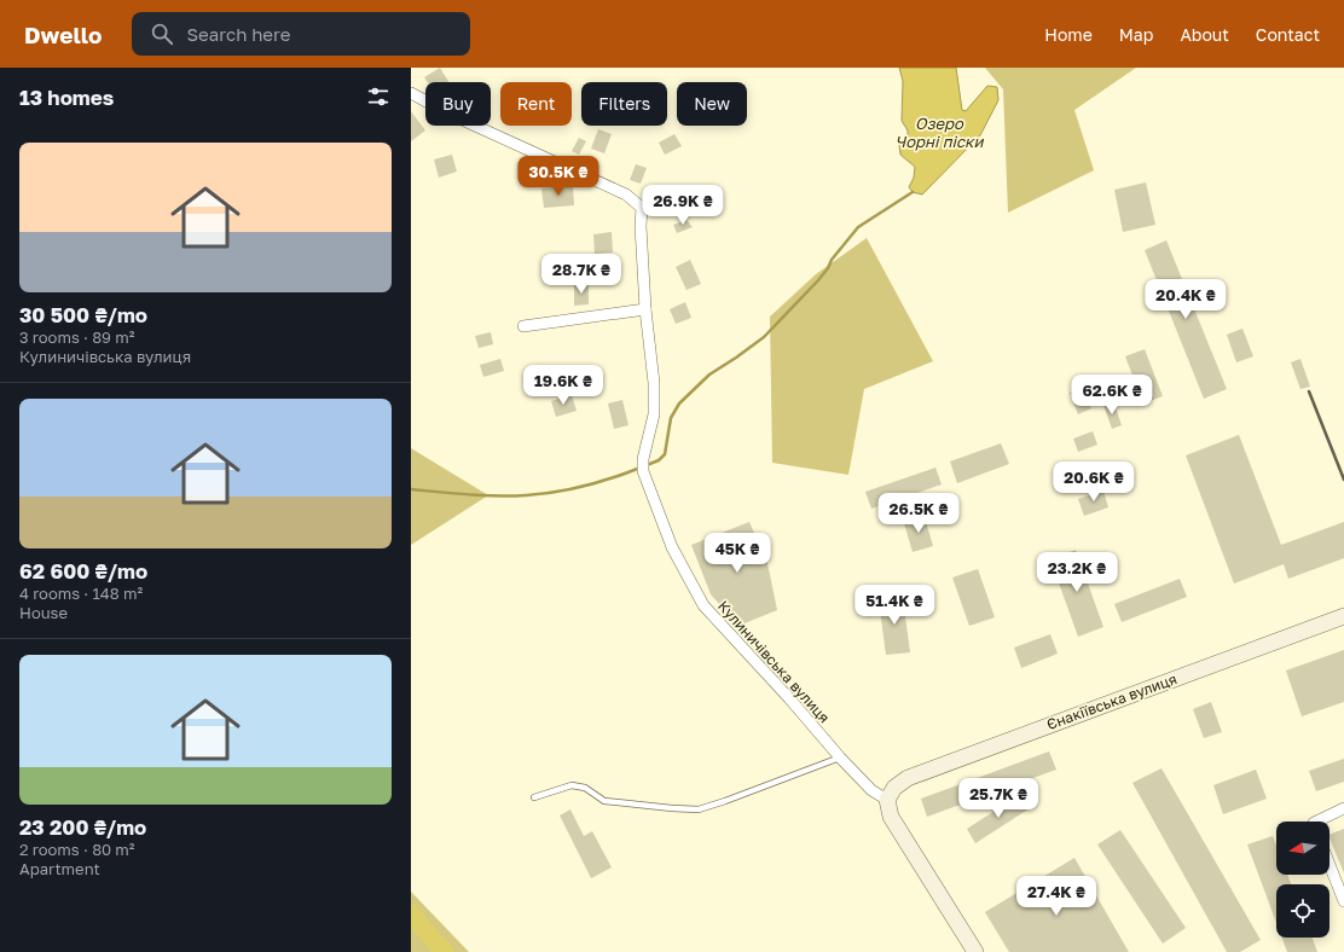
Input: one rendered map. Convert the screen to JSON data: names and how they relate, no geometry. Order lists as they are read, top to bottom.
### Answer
{
  "streets": {
    "street": ["Кулиничівська вулиця", "Єнакіївська вулиця"]
  },
  "crossings": [
    ["Кулиничівська вулиця", "Єнакіївська вулиця"]
  ],
  "water": ["Озеро Чорні піски"],
  "north": "left",
  "page": {
    "header": "Dwello",
    "search": "Search here",
    "nav": [
      "Home",
      "Map",
      "About",
      "Contact"
    ],
    "heading": "13 homes",
    "chip": [
      "Buy",
      "Rent",
      "Filters",
      "New"
    ],
    "list": [
      {
        "name": "30 500 ₴/mo",
        "note": "3 rooms · 89 m² · Кулиничівська вулиця"
      },
      {
        "name": "62 600 ₴/mo",
        "note": "4 rooms · 148 m² · House"
      },
      {
        "name": "23 200 ₴/mo",
        "note": "2 rooms · 80 m² · Apartment"
      }
    ],
    "price": [
      "30.5K ₴",
      "26.9K ₴",
      "28.7K ₴",
      "20.4K ₴",
      "19.6K ₴",
      "62.6K ₴",
      "20.6K ₴",
      "26.5K ₴",
      "45K ₴",
      "23.2K ₴",
      "51.4K ₴",
      "25.7K ₴",
      "27.4K ₴"
    ]
  }
}
